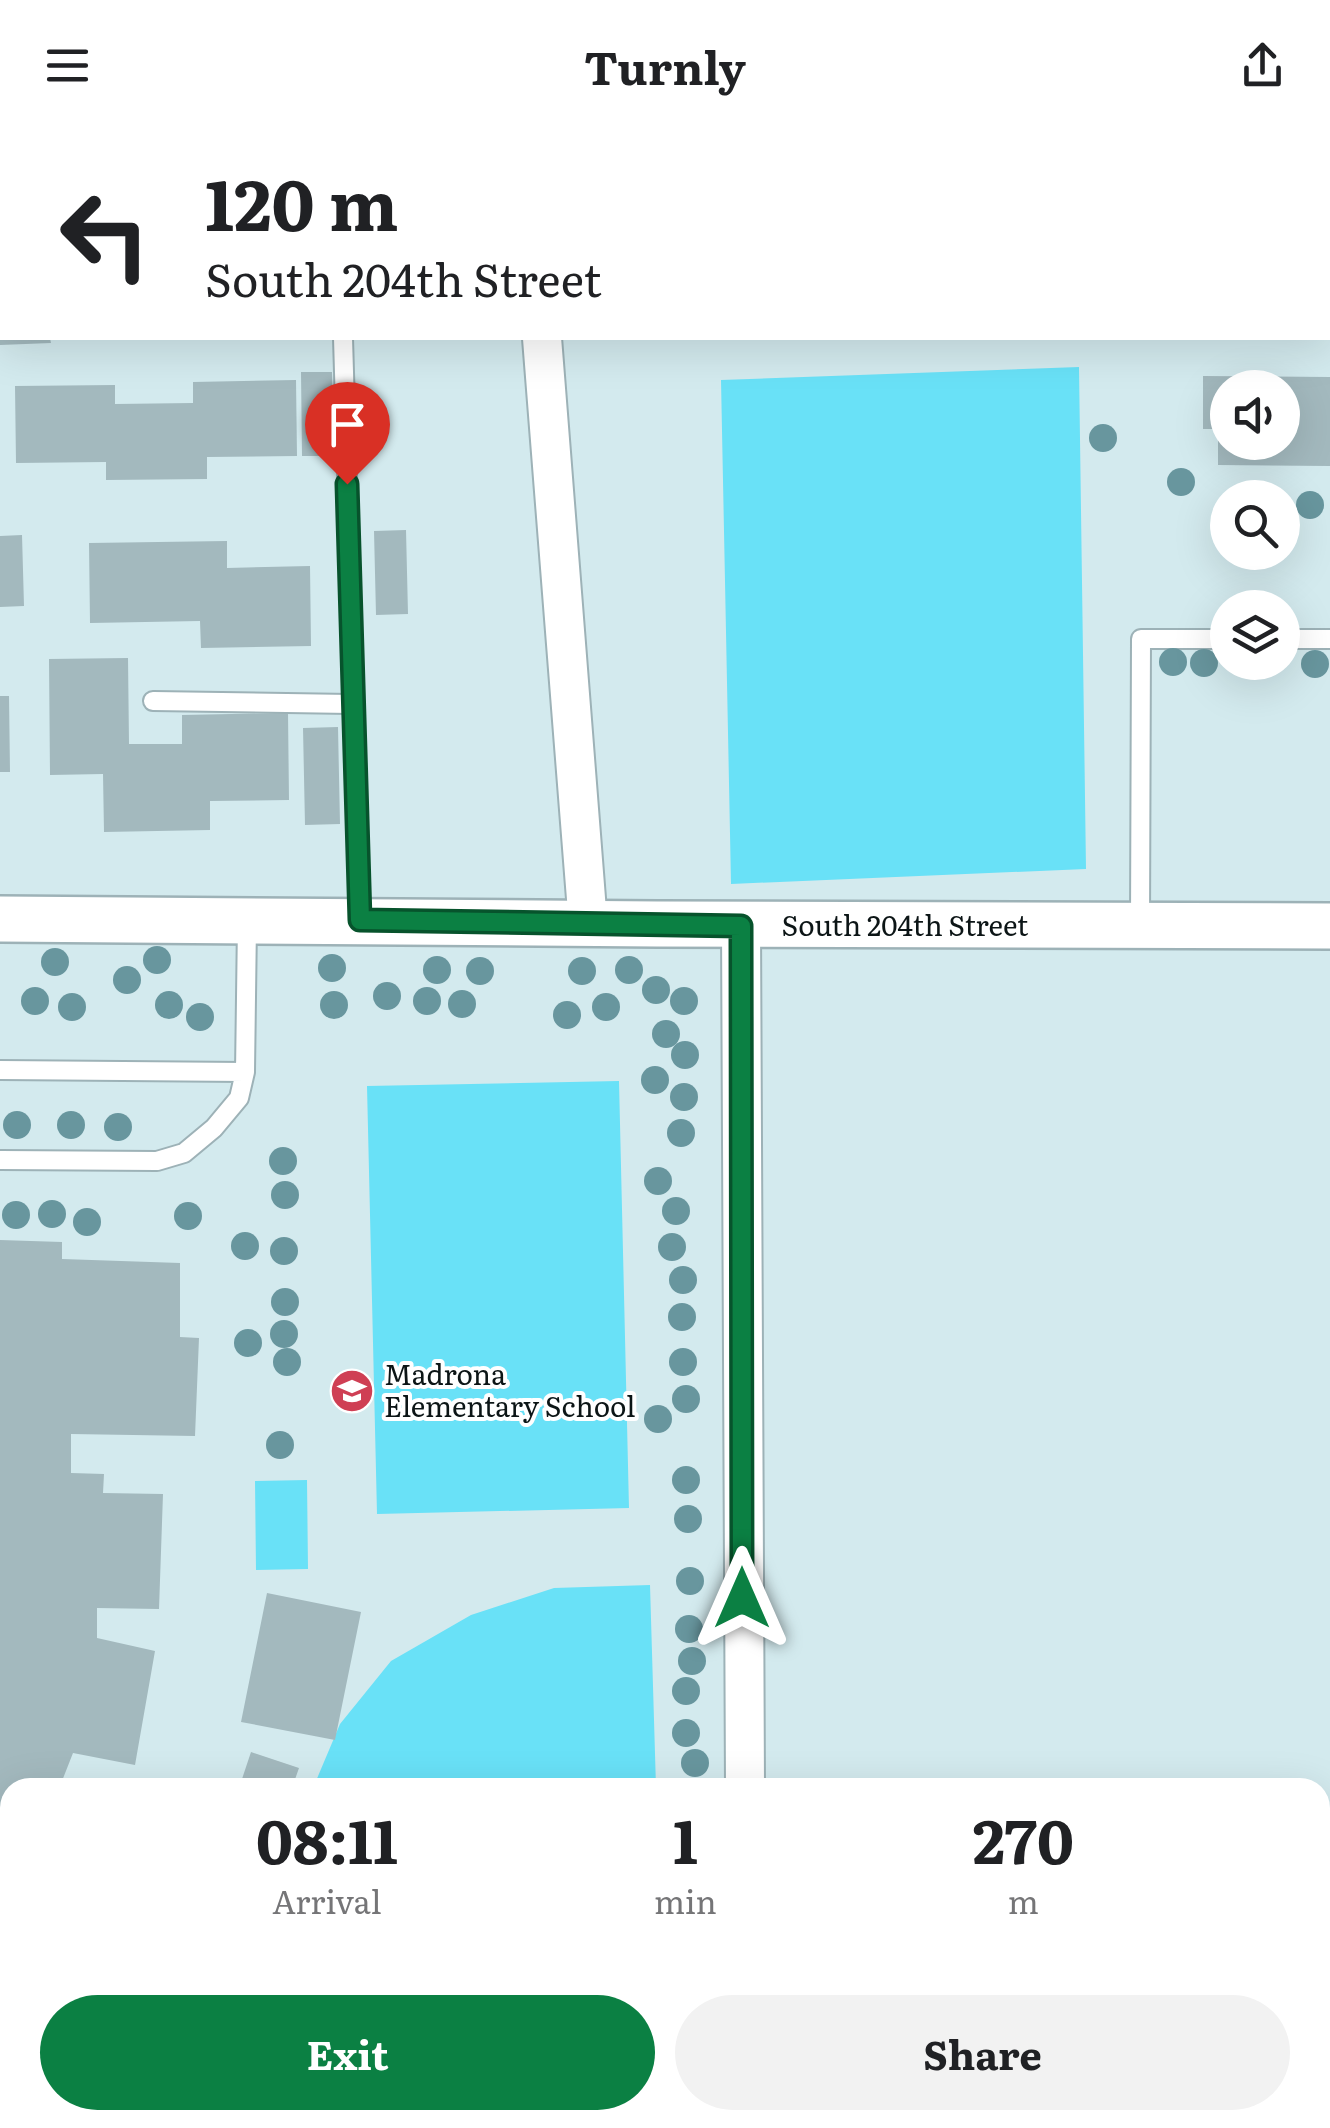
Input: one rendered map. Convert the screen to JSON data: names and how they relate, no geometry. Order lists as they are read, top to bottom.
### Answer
{
  "streets": {
    "street": ["South 204th Street"]
  },
  "places": {
    "school or university": ["Madrona Elementary School"]
  },
  "page": {
    "header": "Turnly",
    "turn": ["120 m", "South 204th Street"],
    "eta": [
      "08:11",
      "Arrival",
      "1",
      "min",
      "270",
      "m"
    ],
    "buttons": ["Exit", "Share"]
  }
}
